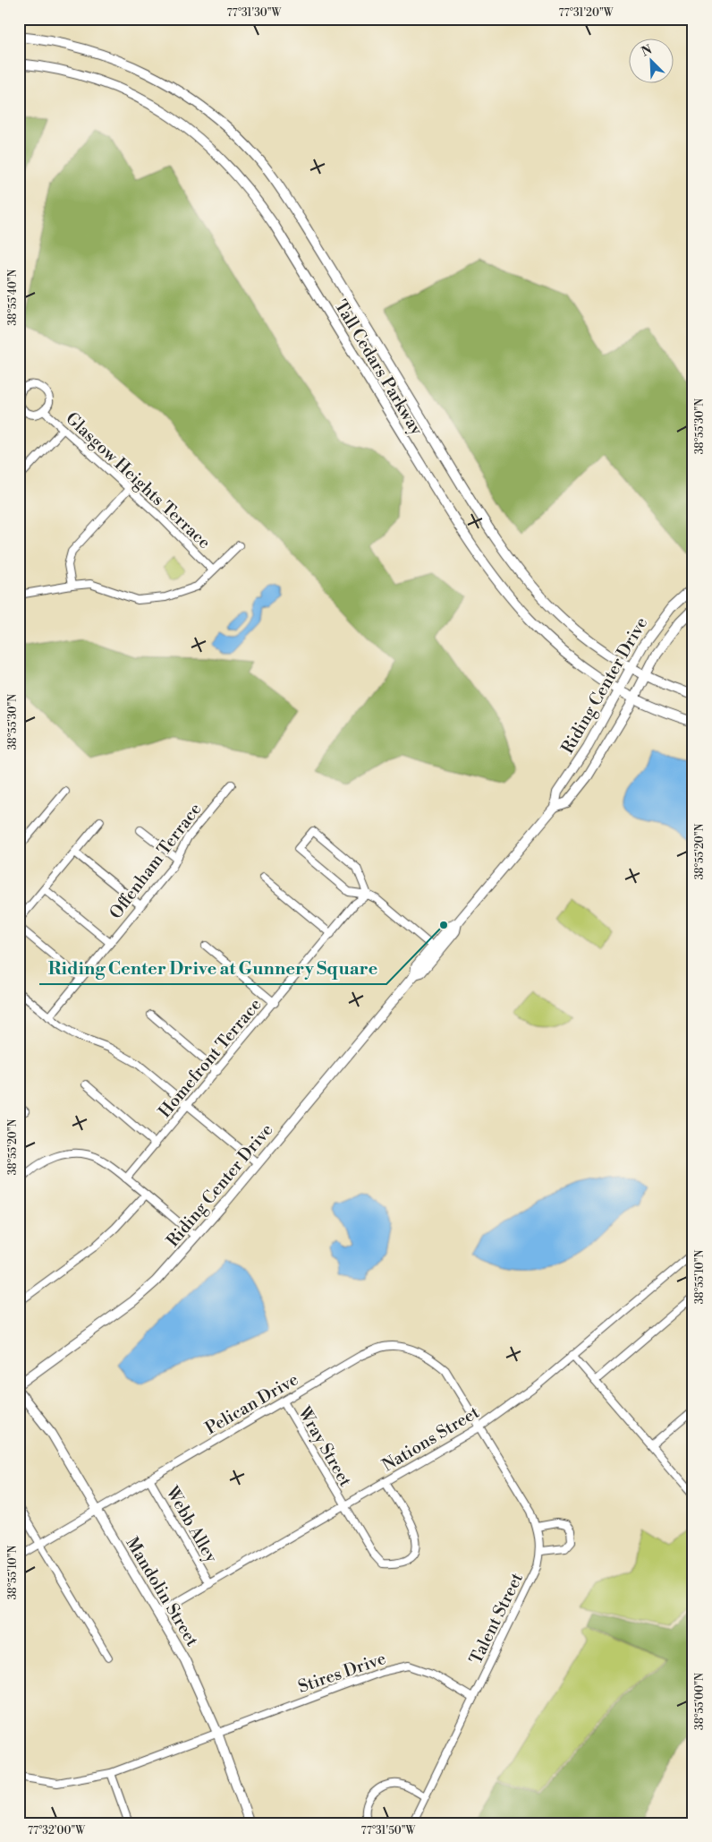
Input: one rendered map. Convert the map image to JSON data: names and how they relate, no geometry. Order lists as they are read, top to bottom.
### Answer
{
  "streets": {
    "main road": ["Tall Cedars Parkway", "Riding Center Drive", "Mandolin Street"],
    "street": [
      "Glasgow Heights Terrace",
      "Offenham Terrace",
      "Homefront Terrace",
      "Pelican Drive",
      "Nations Street",
      "Wray Street",
      "Webb Alley",
      "Talent Street",
      "Stires Drive"
    ]
  },
  "crossings": [
    ["Tall Cedars Parkway", "Riding Center Drive"],
    ["Pelican Drive", "Nations Street"],
    ["Pelican Drive", "Wray Street"],
    ["Pelican Drive", "Webb Alley"],
    ["Pelican Drive", "Mandolin Street"],
    ["Pelican Drive", "Talent Street"],
    ["Nations Street", "Wray Street"],
    ["Nations Street", "Webb Alley"],
    ["Nations Street", "Mandolin Street"],
    ["Nations Street", "Talent Street"],
    ["Mandolin Street", "Stires Drive"],
    ["Talent Street", "Stires Drive"]
  ],
  "places": ["Riding Center Drive at Gunnery Square"],
  "north": "top left",
  "coordinates": [
    "77°31'30\"W",
    "77°31'20\"W",
    "38°55'40\"N",
    "38°55'30\"N",
    "38°55'20\"N",
    "38°55'10\"N",
    "38°55'00\"N",
    "77°32'00\"W",
    "77°31'50\"W"
  ]
}
